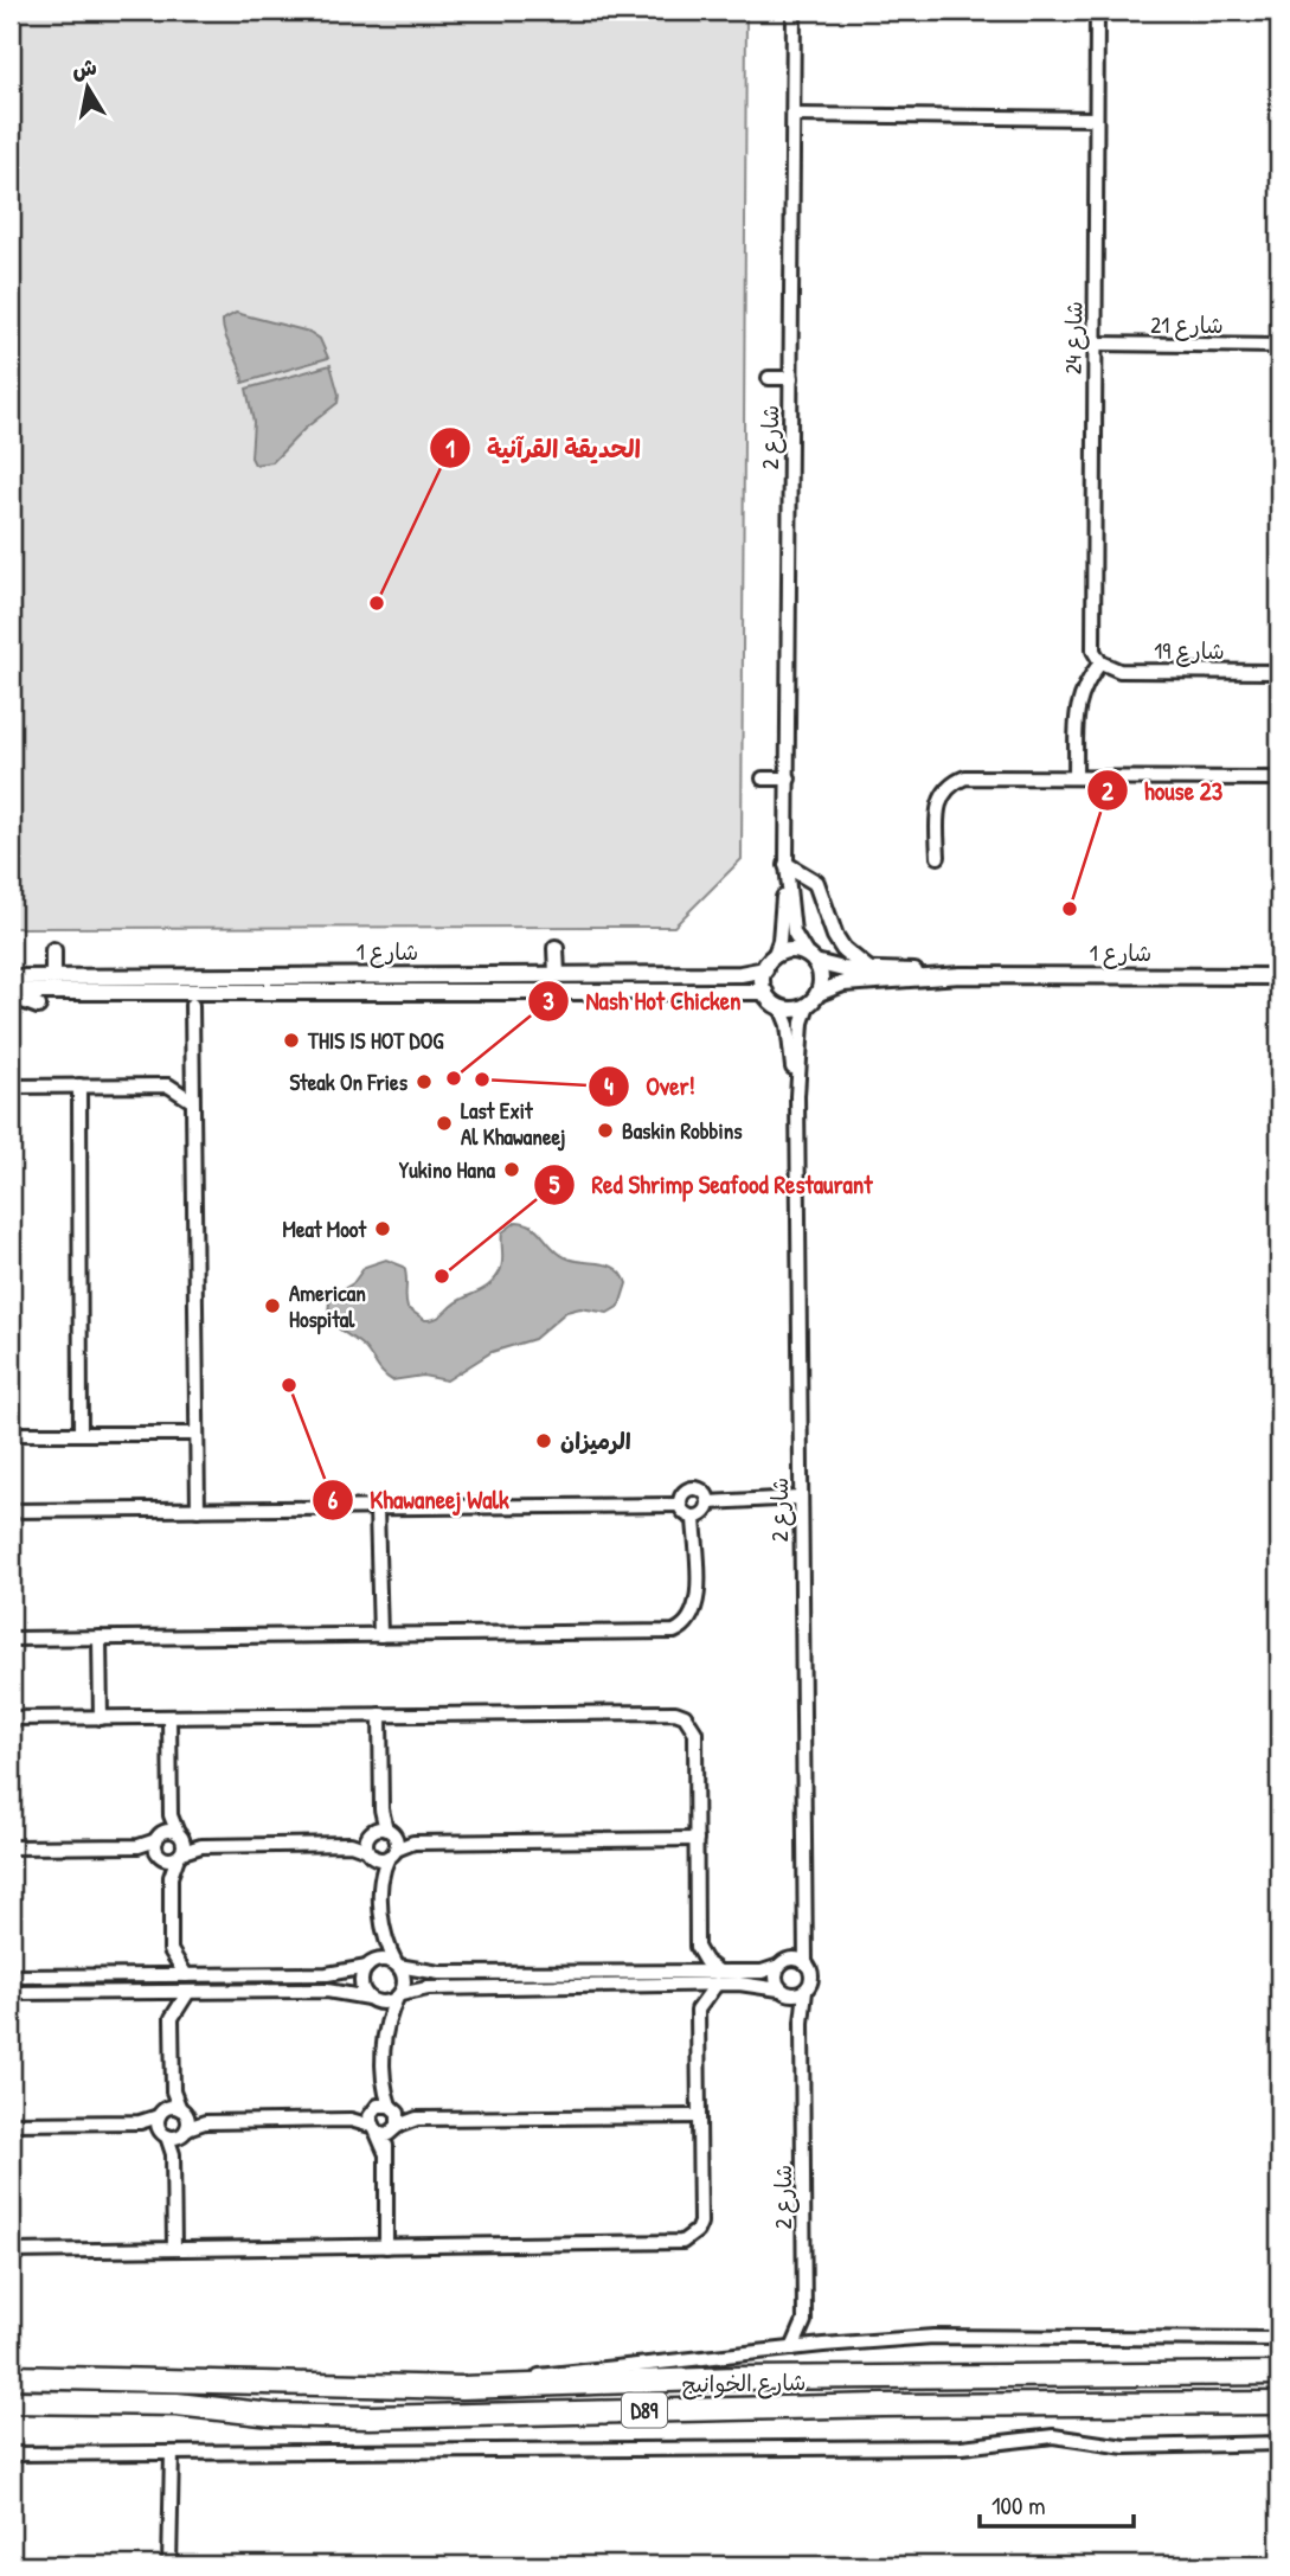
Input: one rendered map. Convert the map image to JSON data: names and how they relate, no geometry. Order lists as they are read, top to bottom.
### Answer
{
  "streets": {
    "highway": ["شارع الخوانيج", "D89"],
    "street": [
      "شارع 21",
      "شارع 24",
      "شارع 2",
      "شارع 19",
      "شارع 1"
    ]
  },
  "crossings": [
    ["شارع 21", "شارع 24"],
    ["شارع 24", "شارع 19"],
    ["شارع 2", "شارع 1"]
  ],
  "places": [
    "الحديقة القرآنية",
    "house 23",
    "THIS IS HOT DOG",
    "Nash Hot Chicken",
    "Over!",
    "Steak On Fries",
    "Last Exit Al Khawaneej",
    "Baskin Robbins",
    "Yukino Hana",
    "Meat Moot",
    "Red Shrimp Seafood Restaurant",
    "American Hospital",
    "Khawaneej Walk",
    "الرميزان"
  ],
  "scale_bar": "100 m",
  "north": "top"
}
